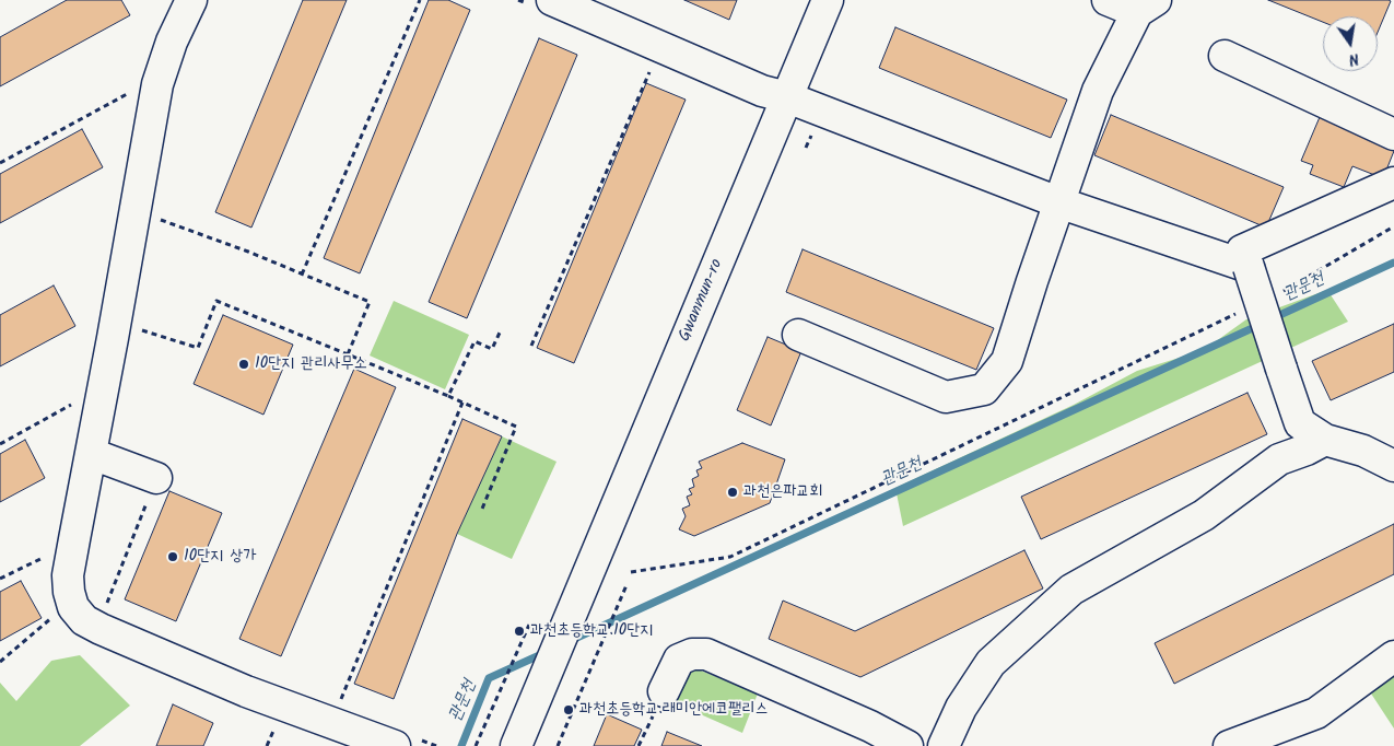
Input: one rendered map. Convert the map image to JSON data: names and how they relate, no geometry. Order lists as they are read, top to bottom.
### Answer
{
  "streets": {
    "street": ["Gwanmun-ro"]
  },
  "water": ["관문천"],
  "places": [
    "10단지 관리사무소",
    "과천은파교회",
    "10단지 상가",
    "과천초등학교.10단지",
    "과천초등학교.래미안에코팰리스"
  ],
  "north": "bottom"
}
